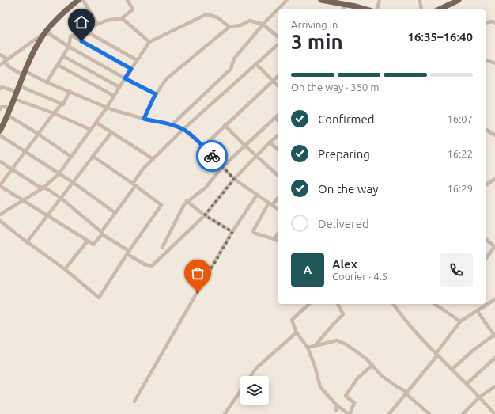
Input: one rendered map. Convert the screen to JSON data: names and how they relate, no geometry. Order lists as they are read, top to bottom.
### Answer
{
  "page": {
    "heading": ["3 min", "Arriving in", "16:35–16:40"],
    "panel": ["Alex", "Courier · 4.5"],
    "bar": "On the way · 350 m",
    "list": [
      ["Confirmed", "16:07"],
      ["Preparing", "16:22"],
      ["On the way", "16:29"],
      "Delivered"
    ],
    "round": "A"
  }
}
